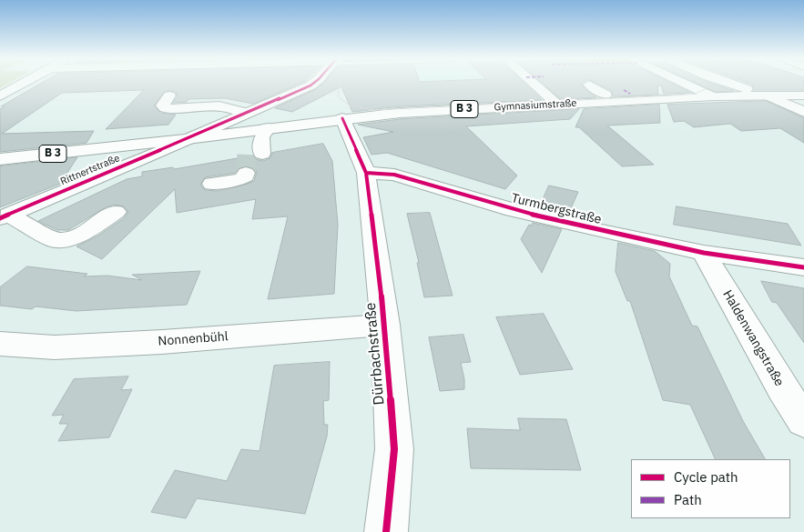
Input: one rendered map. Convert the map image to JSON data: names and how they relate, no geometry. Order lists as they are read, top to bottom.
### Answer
{
  "streets": {
    "street": [
      "Gymnasiumstraße",
      "B 3",
      "Rittnertstraße",
      "Turmbergstraße",
      "Haldenwangstraße",
      "Nonnenbühl",
      "Dürrbachstraße"
    ]
  },
  "crossings": [
    ["Gymnasiumstraße", "B 3"],
    ["Gymnasiumstraße", "Rittnertstraße"],
    ["B 3", "Rittnertstraße"],
    ["Turmbergstraße", "Haldenwangstraße"],
    ["Turmbergstraße", "Dürrbachstraße"],
    ["Nonnenbühl", "Dürrbachstraße"]
  ],
  "legend": ["Cycle path", "Path"]
}
